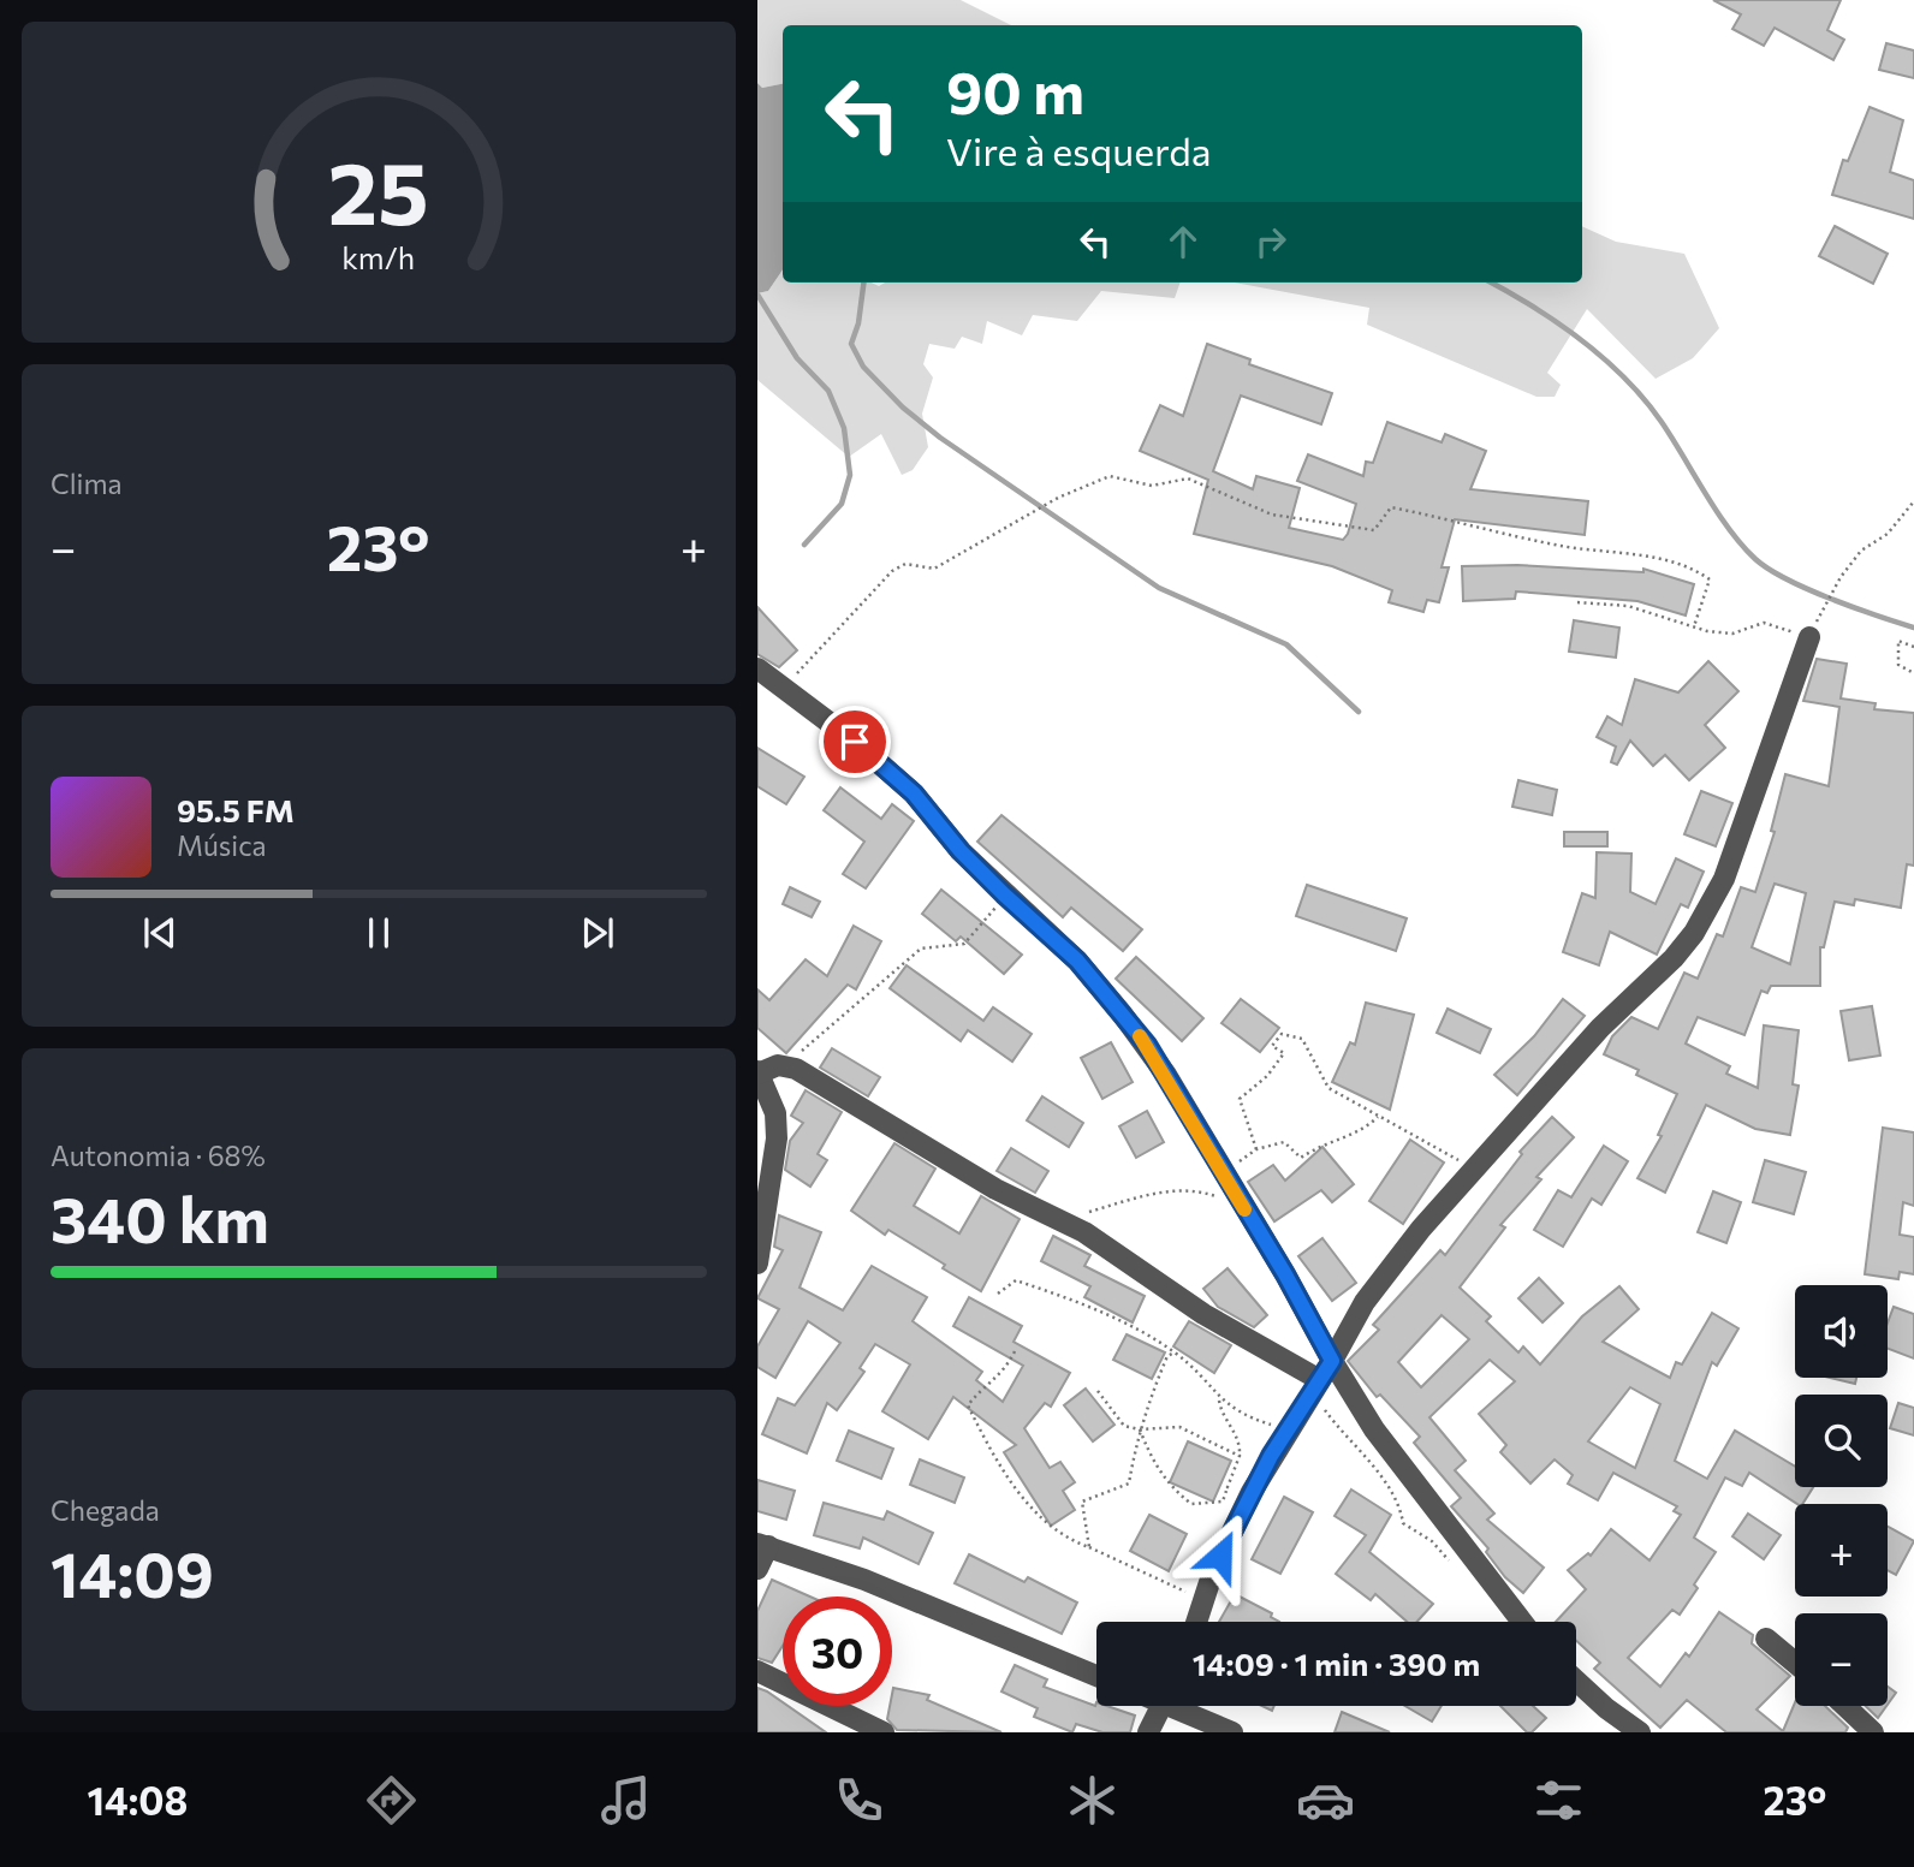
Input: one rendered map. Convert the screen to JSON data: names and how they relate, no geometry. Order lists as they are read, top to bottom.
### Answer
{
  "page": {
    "turn": ["90 m", "Vire à esquerda"],
    "tile": [
      "Clima",
      ["Autonomia · 68%", "340 km"],
      ["Chegada", "14:09"]
    ],
    "heat": ["−", "23°", "+"],
    "song": ["95.5 FM", "Música"],
    "map_buttons": ["+", "−"],
    "limit": "30",
    "trip": "14:09 · 1 min · 390 m",
    "tabs": ["14:08", "23°"],
    "gauge": ["25", "km/h"]
  }
}
